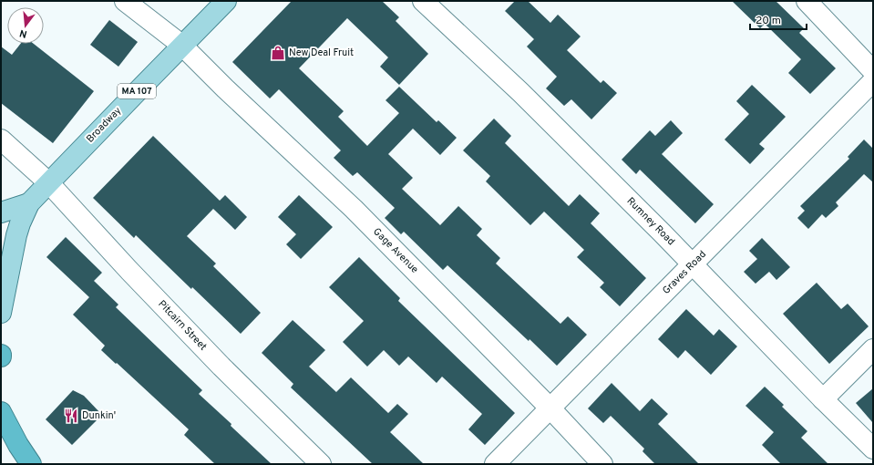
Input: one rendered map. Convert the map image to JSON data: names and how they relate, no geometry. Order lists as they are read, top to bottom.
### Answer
{
  "streets": {
    "main road": ["MA 107", "Broadway"],
    "street": [
      "Rumney Road",
      "Gage Avenue",
      "Graves Road",
      "Pitcairn Street"
    ]
  },
  "crossings": [
    ["Broadway", "Gage Avenue"],
    ["Broadway", "Pitcairn Street"],
    ["Rumney Road", "Graves Road"],
    ["Gage Avenue", "Graves Road"]
  ],
  "places": {
    "shop": ["New Deal Fruit"],
    "restaurant": ["Dunkin'"]
  },
  "scale_bar": "20 m",
  "north": "bottom"
}
